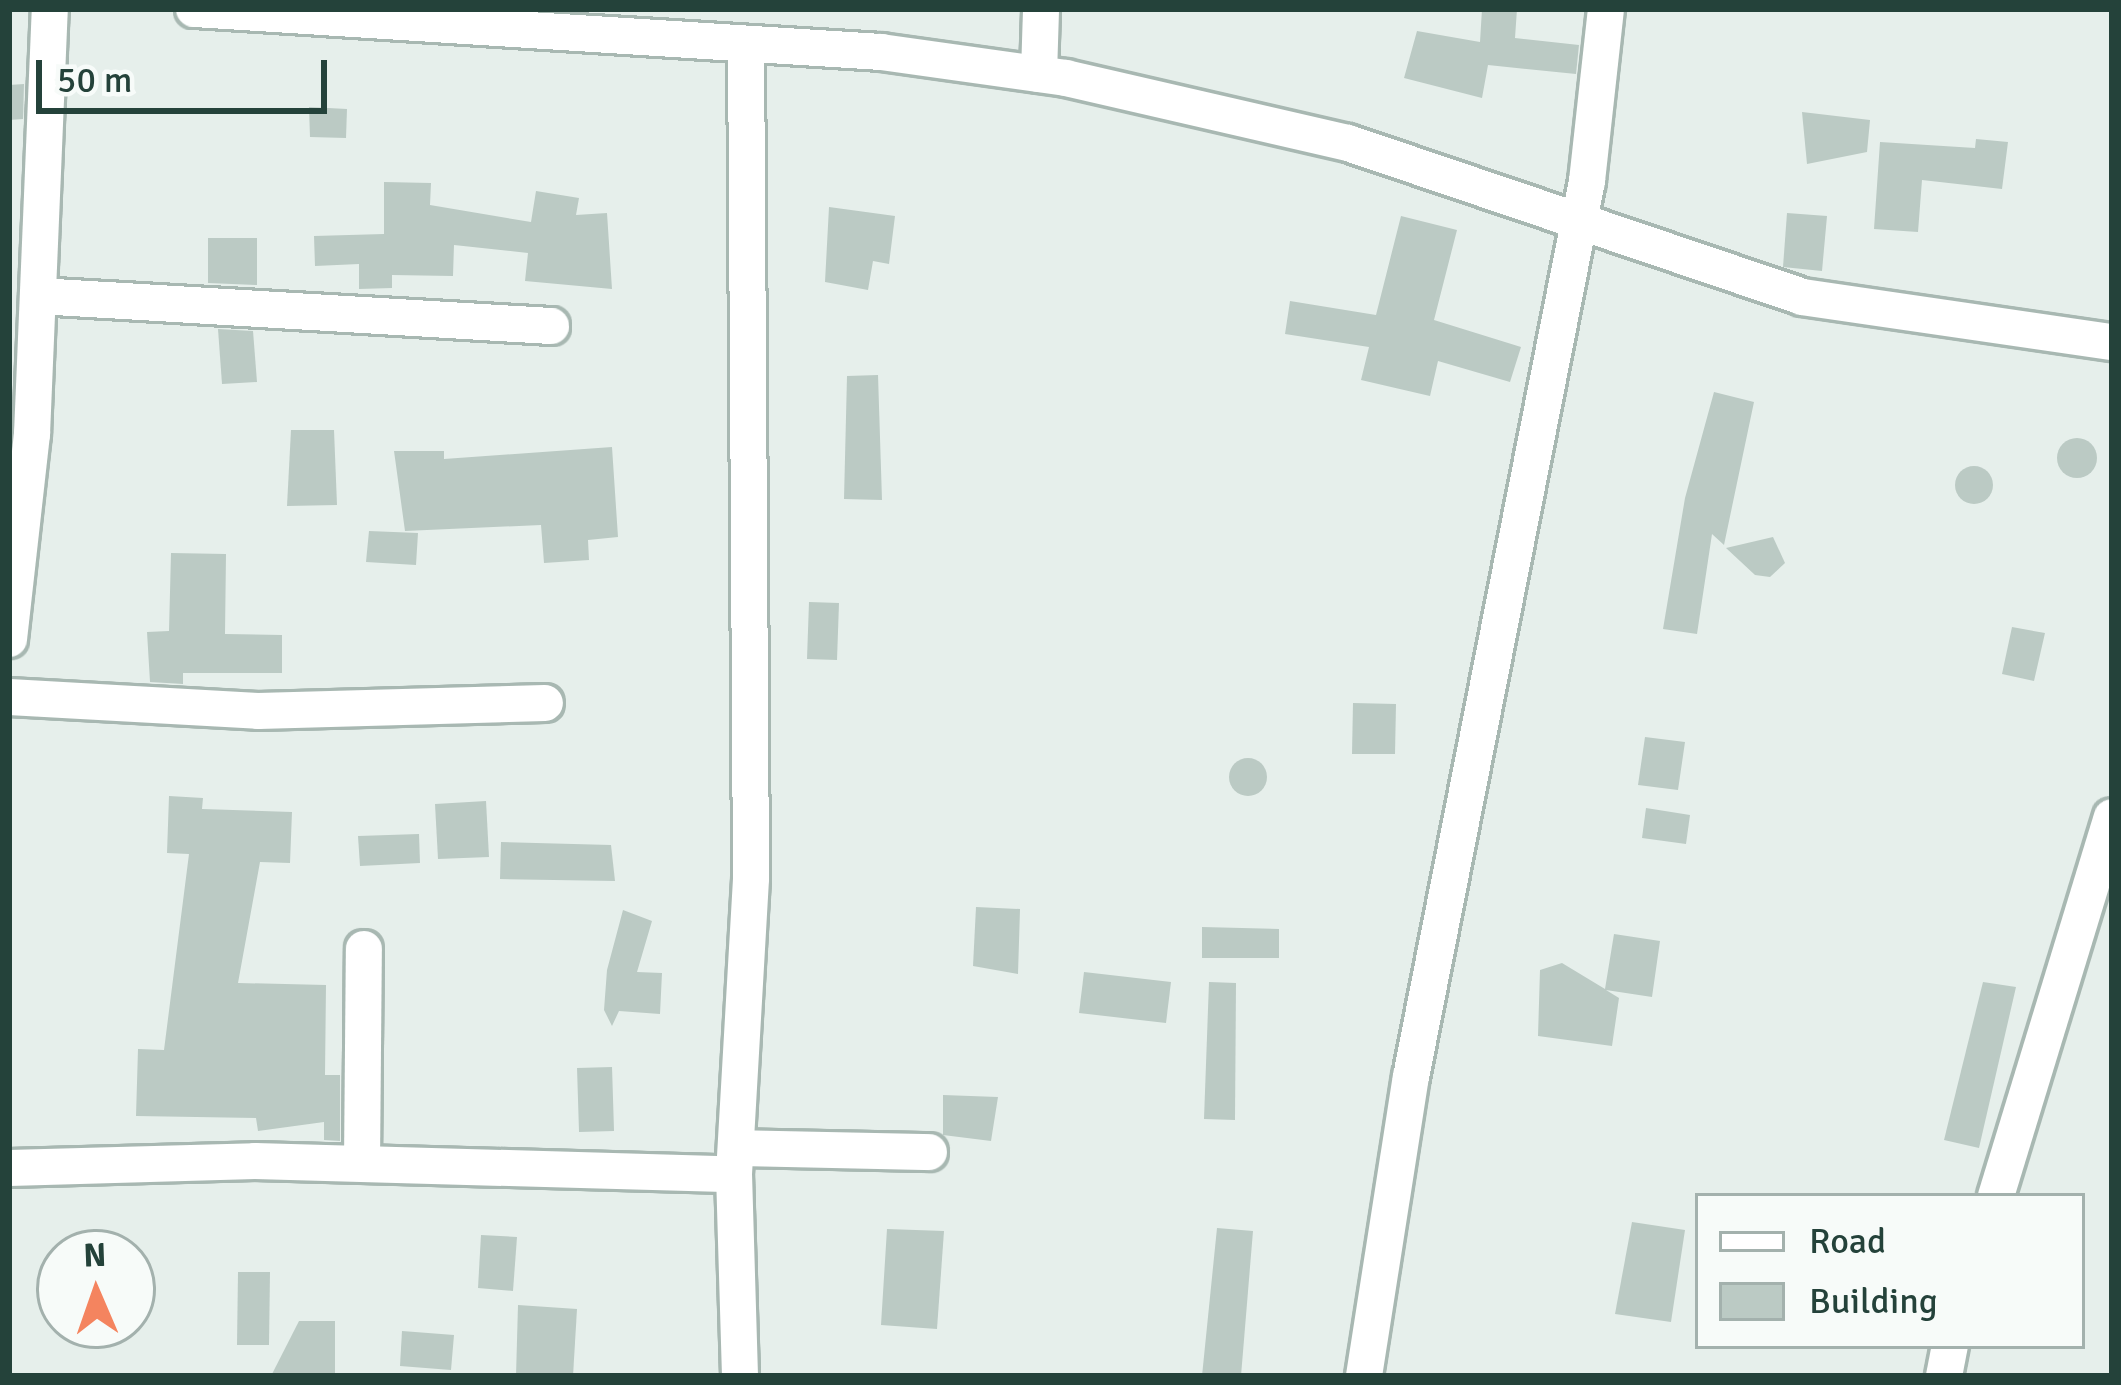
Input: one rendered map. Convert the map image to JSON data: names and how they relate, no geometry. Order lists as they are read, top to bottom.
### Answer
{
  "legend": ["Road", "Building"],
  "scale_bar": "50 m",
  "north": "top"
}
